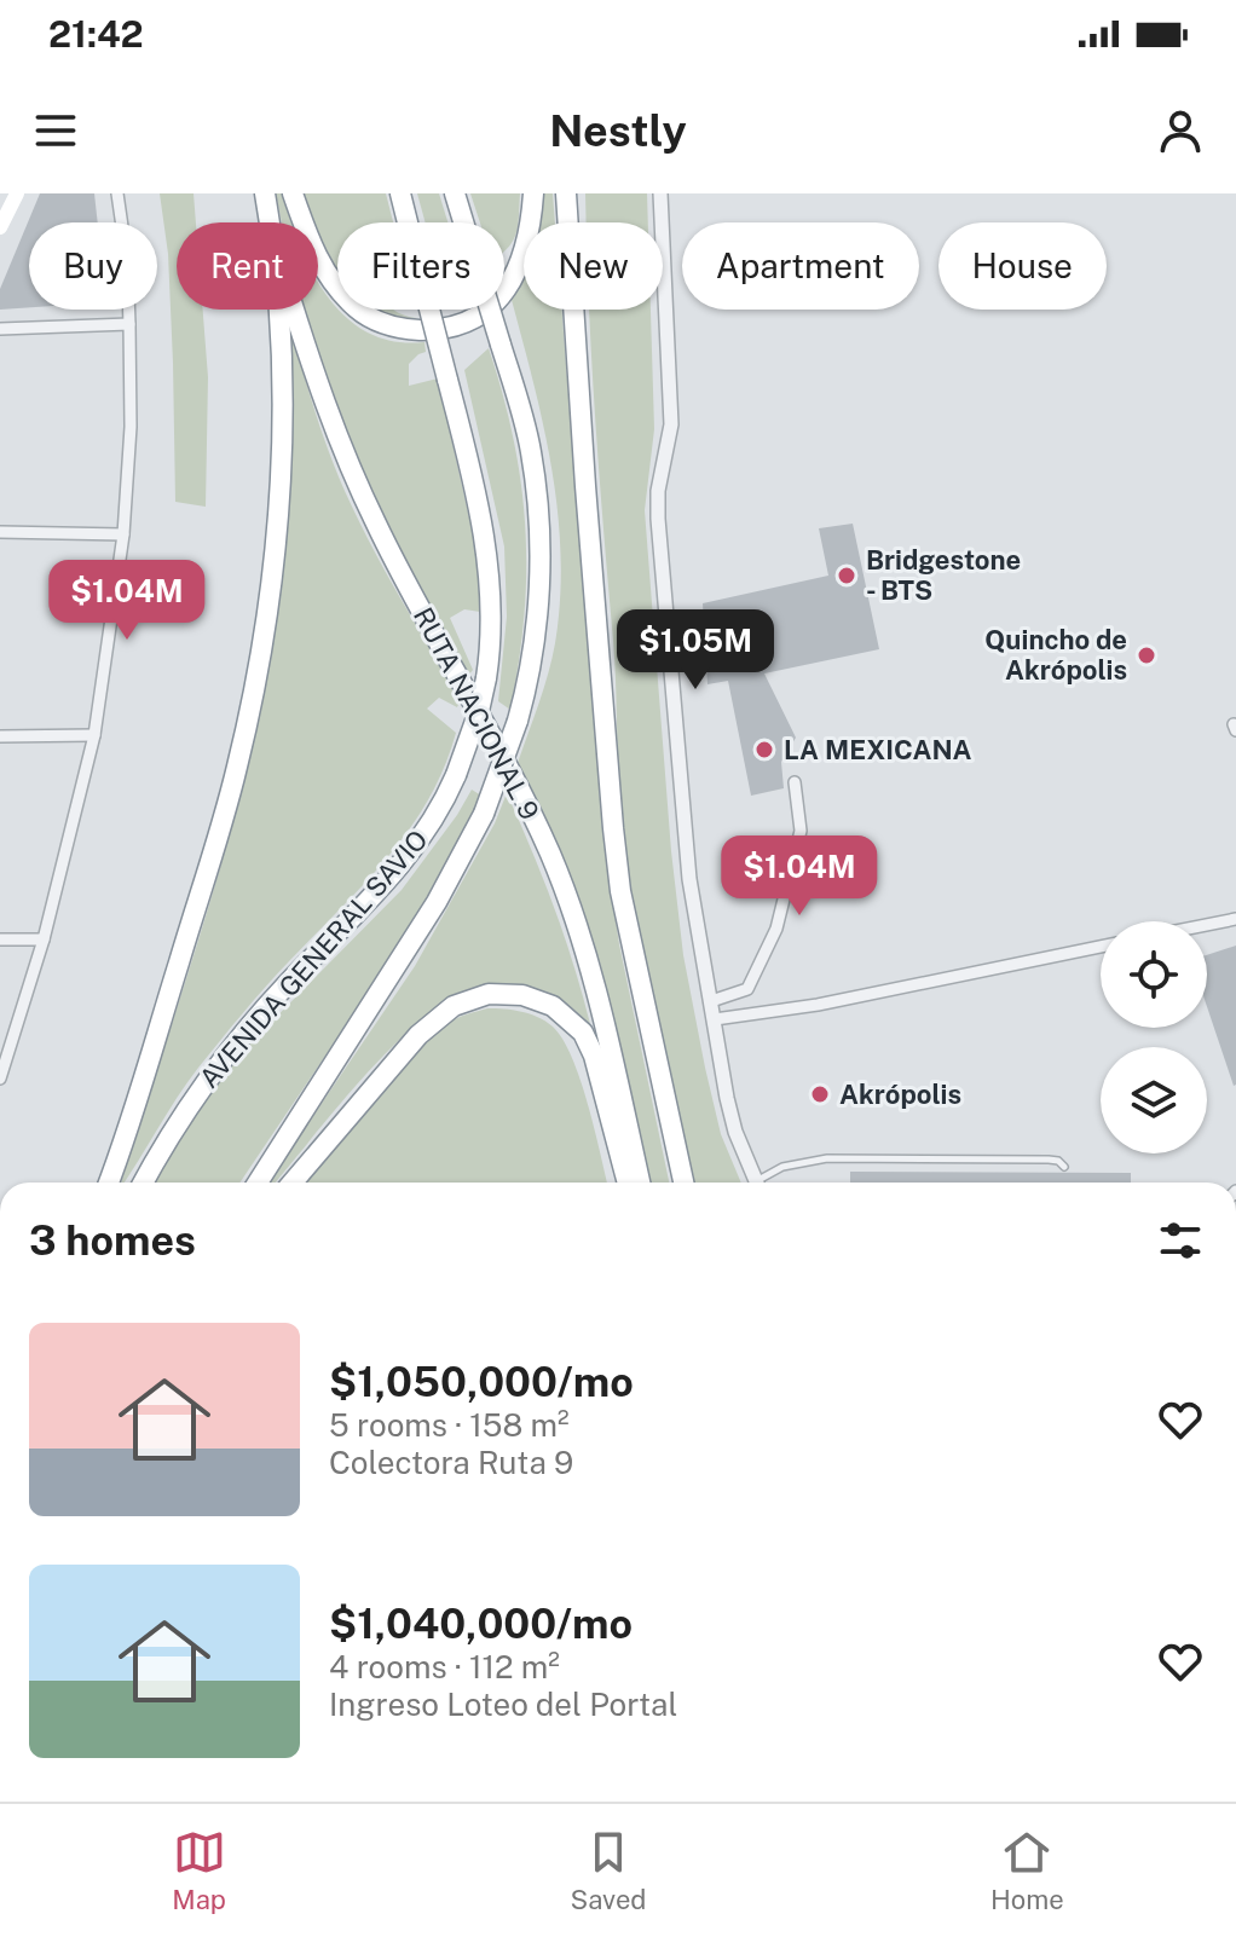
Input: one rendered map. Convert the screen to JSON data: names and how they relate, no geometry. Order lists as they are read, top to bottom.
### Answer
{
  "streets": {
    "highway": ["RUTA NACIONAL 9", "AVENIDA GENERAL SAVIO"]
  },
  "places": [
    "Bridgestone - BTS",
    "Quincho de Akrópolis",
    "LA MEXICANA",
    "Akrópolis"
  ],
  "page": {
    "status": "21:42",
    "header": "Nestly",
    "chip": [
      "Buy",
      "Rent",
      "Filters",
      "New",
      "Apartment",
      "House"
    ],
    "price": ["$1.04M", "$1.05M", "$1.04M"],
    "heading": "3 homes",
    "list": [
      {
        "name": "$1,050,000/mo",
        "note": "5 rooms · 158 m² · Colectora Ruta 9"
      },
      {
        "name": "$1,040,000/mo",
        "note": "4 rooms · 112 m² · Ingreso Loteo del Portal"
      }
    ],
    "tabs": ["Map", "Saved", "Home"]
  }
}
